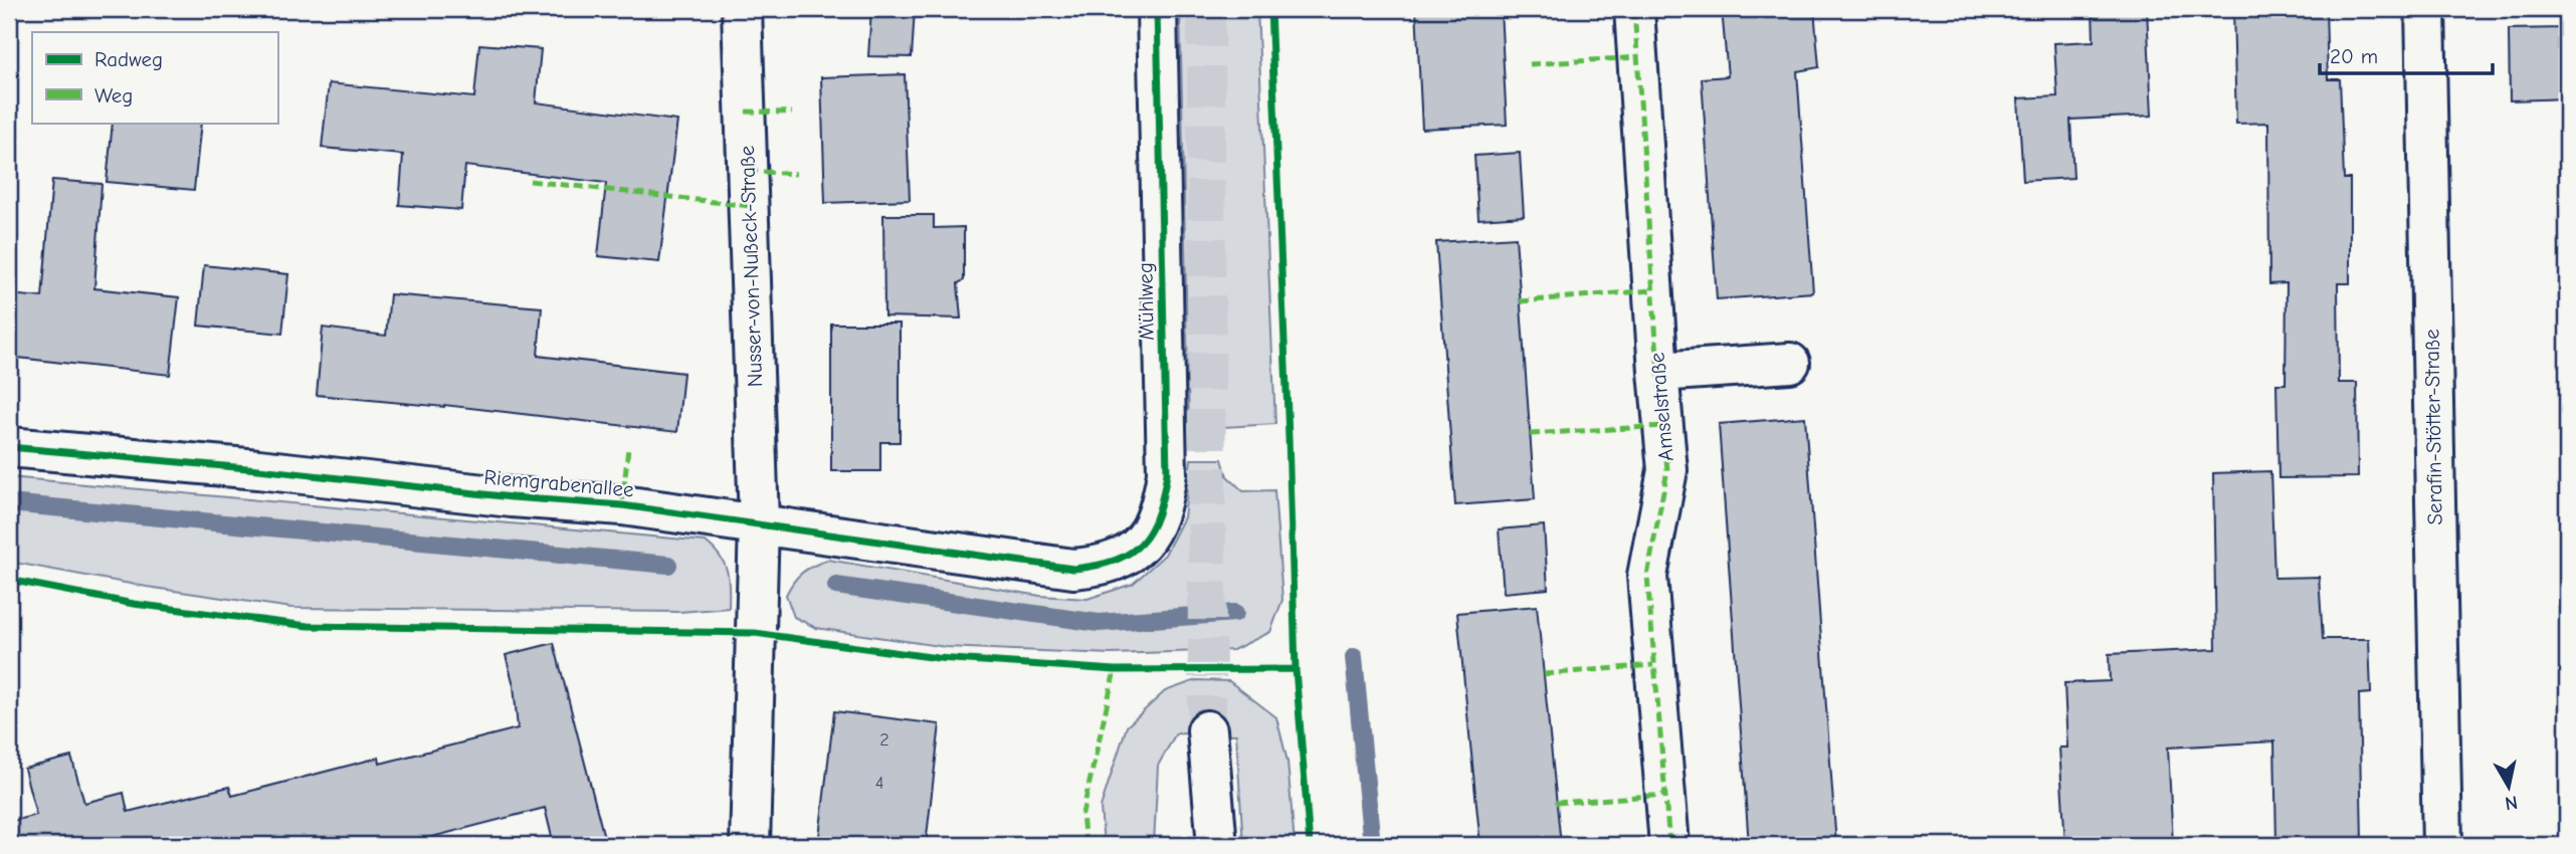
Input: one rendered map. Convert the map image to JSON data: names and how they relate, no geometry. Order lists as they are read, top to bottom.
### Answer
{
  "streets": {
    "street": [
      "Nusser-von-Nußeck-Straße",
      "Mühlweg",
      "Amselstraße",
      "Serafin-Stötter-Straße",
      "Riemgrabenallee"
    ]
  },
  "crossings": [
    ["Nusser-von-Nußeck-Straße", "Riemgrabenallee"],
    ["Mühlweg", "Riemgrabenallee"]
  ],
  "house_numbers": ["2", "4"],
  "legend": ["Radweg", "Weg"],
  "scale_bar": "20 m",
  "north": "bottom"
}
